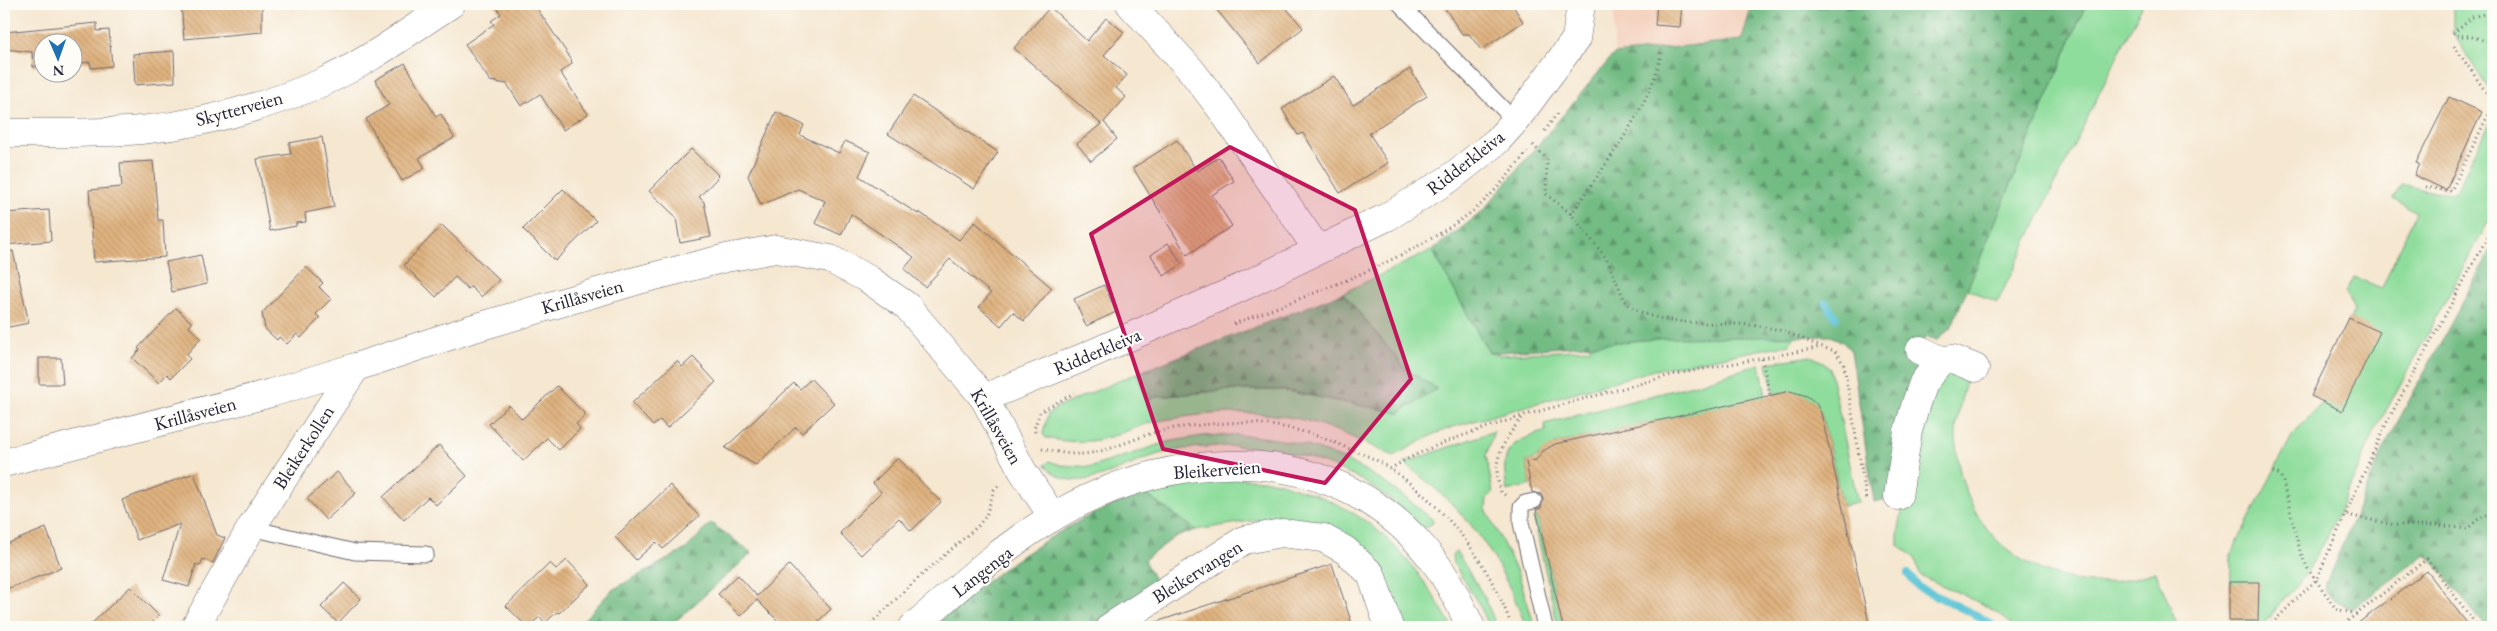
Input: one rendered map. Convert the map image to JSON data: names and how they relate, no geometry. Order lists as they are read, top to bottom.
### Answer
{
  "streets": {
    "street": [
      "Skytterveien",
      "Ridderkleiva",
      "Krillåsveien",
      "Bleikerkollen",
      "Bleikerveien",
      "Langenga",
      "Bleikervangen"
    ]
  },
  "crossings": [
    ["Ridderkleiva", "Krillåsveien"],
    ["Krillåsveien", "Bleikerkollen"],
    ["Krillåsveien", "Bleikerveien"],
    ["Krillåsveien", "Langenga"],
    ["Bleikerveien", "Langenga"]
  ],
  "north": "bottom"
}
